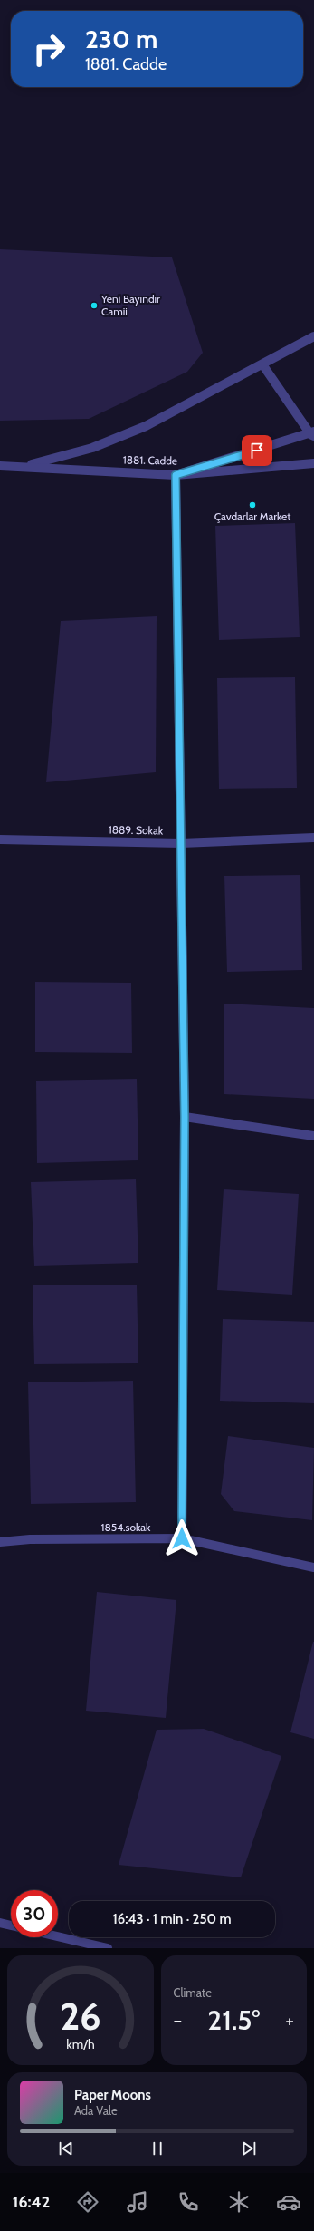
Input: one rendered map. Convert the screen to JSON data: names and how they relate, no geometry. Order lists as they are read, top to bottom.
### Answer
{
  "streets": {
    "street": ["1881. Cadde", "1889. Sokak", "1854.sokak"]
  },
  "places": ["Yeni Bayındır Camii", "Çavdarlar Market"],
  "page": {
    "turn": ["230 m", "1881. Cadde"],
    "limit": "30",
    "trip": "16:43 · 1 min · 250 m",
    "tile": "Climate",
    "heat": ["−", "21.5°", "+"],
    "song": ["Paper Moons", "Ada Vale"],
    "tabs": "16:42",
    "gauge": ["26", "km/h"]
  }
}
